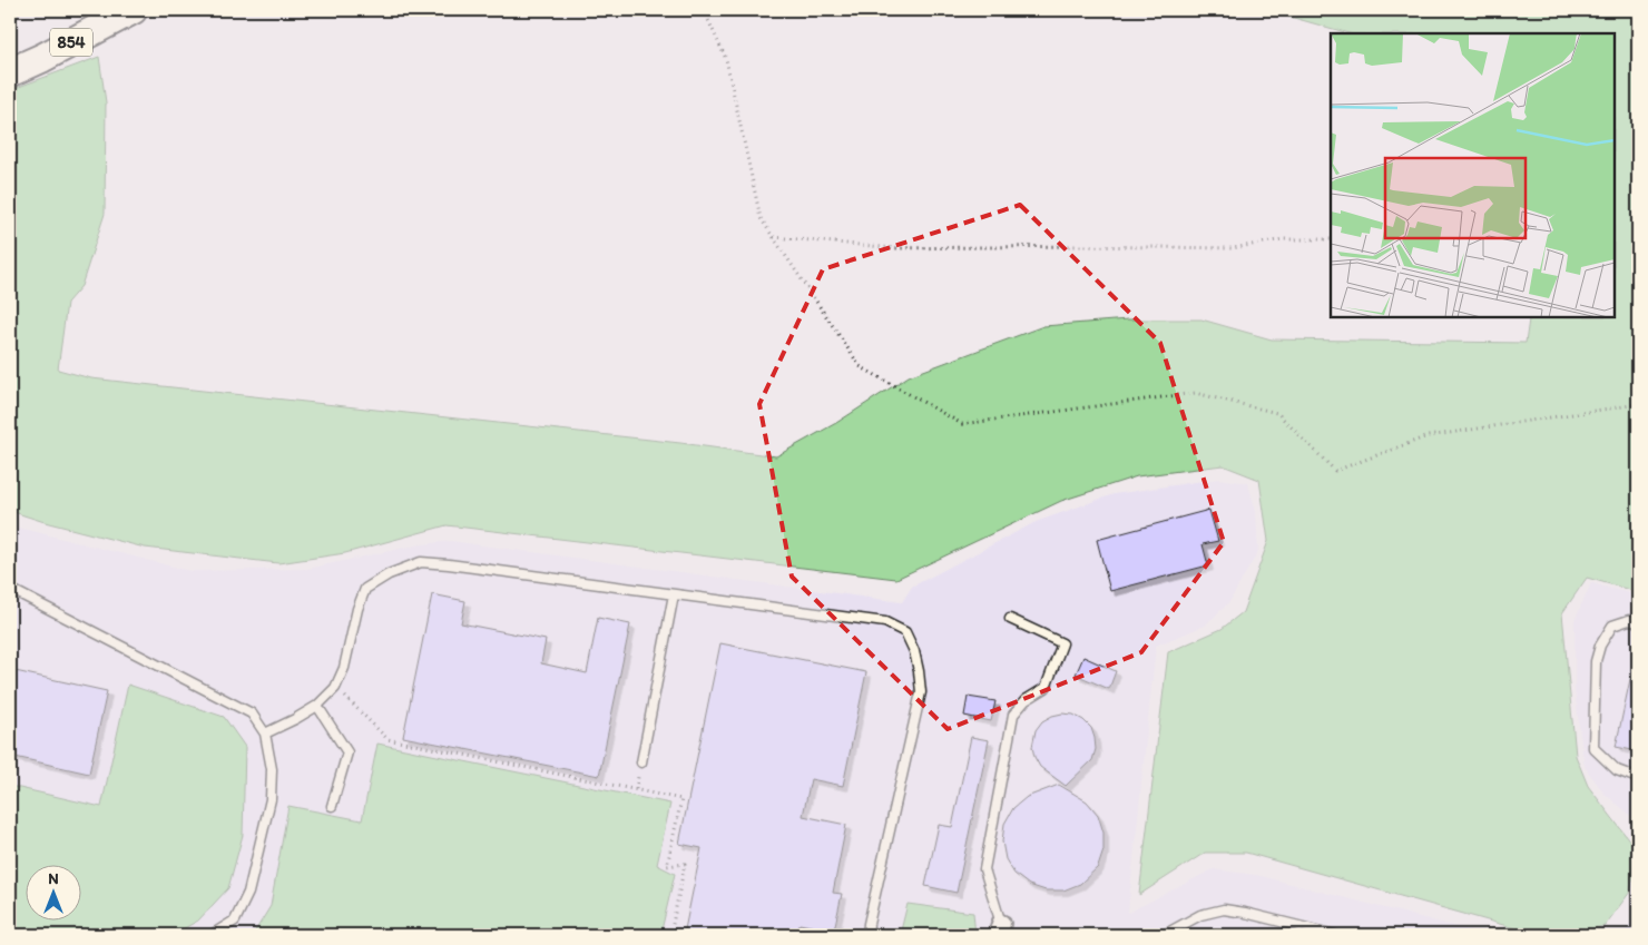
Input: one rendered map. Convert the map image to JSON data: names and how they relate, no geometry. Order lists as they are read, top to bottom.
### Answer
{
  "streets": {
    "main road": ["854"]
  },
  "north": "top"
}
